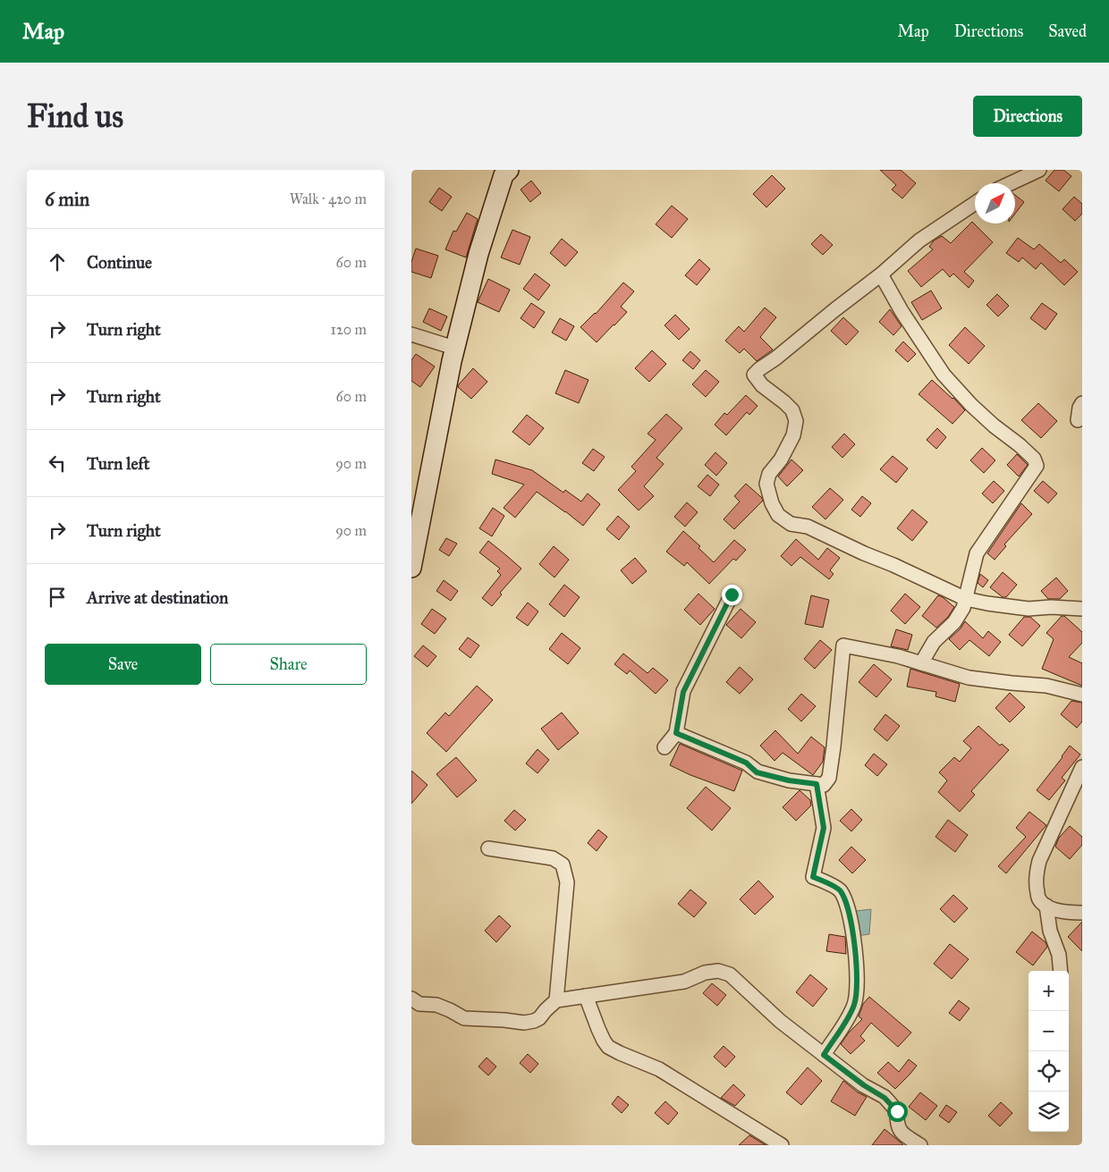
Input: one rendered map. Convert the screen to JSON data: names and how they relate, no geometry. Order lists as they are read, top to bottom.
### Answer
{
  "north": "top right",
  "page": {
    "header": "Map",
    "nav": ["Map", "Directions", "Saved"],
    "buttons": [
      "Directions",
      ["Save", "Share"]
    ],
    "title": "Find us",
    "heading": ["6 min", "Walk · 420 m"],
    "list": [
      ["Continue", "60 m"],
      ["Turn right", "120 m"],
      ["Turn right", "60 m"],
      ["Turn left", "90 m"],
      ["Turn right", "90 m"],
      "Arrive at destination"
    ],
    "map_buttons": ["+", "−"]
  }
}
